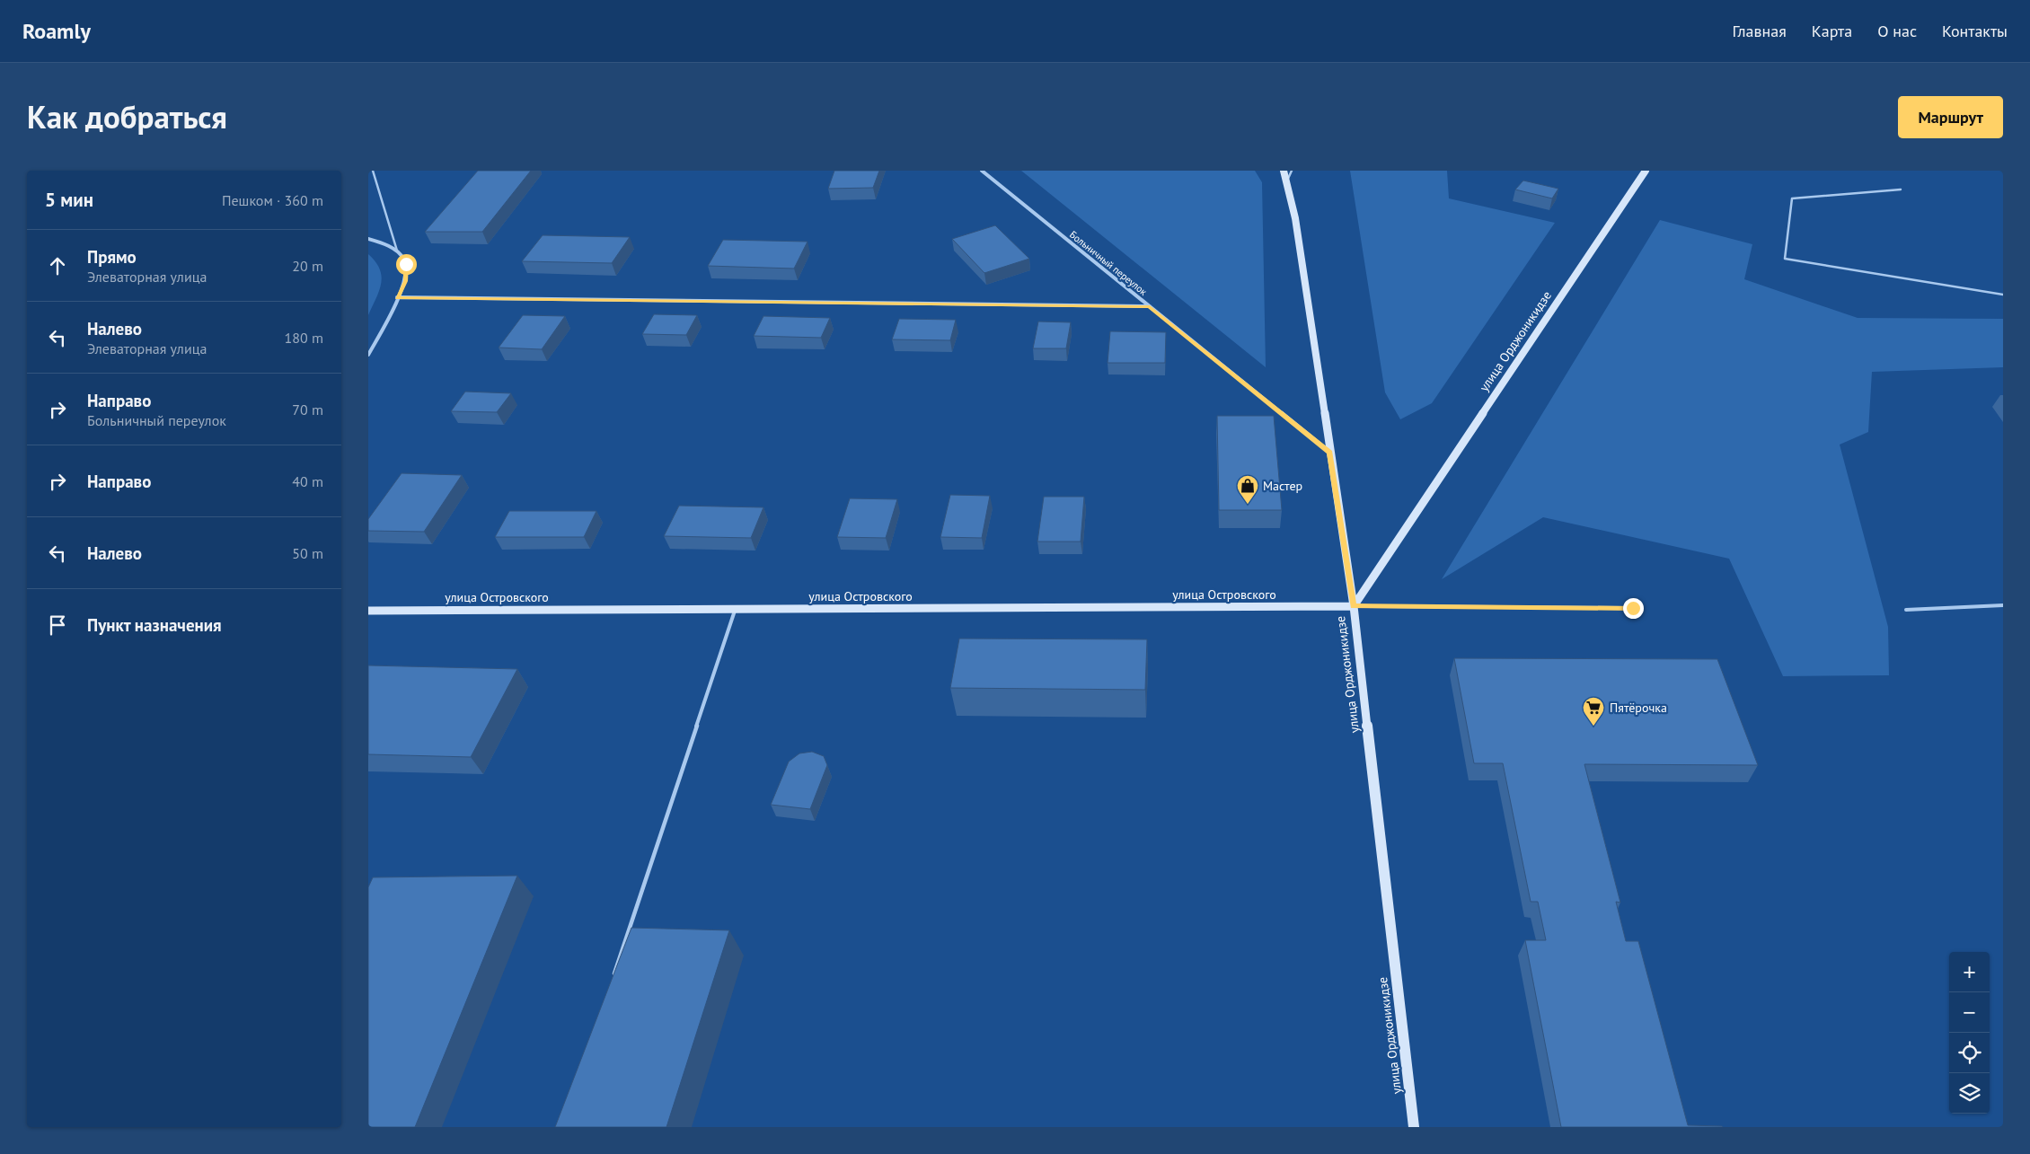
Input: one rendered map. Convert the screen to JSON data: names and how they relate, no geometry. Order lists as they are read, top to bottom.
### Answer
{
  "streets": {
    "street": ["Больничный переулок", "улица Орджоникидзе", "улица Островского"]
  },
  "crossings": [
    ["улица Орджоникидзе", "улица Островского"]
  ],
  "places": {
    "shop": ["Мастер"],
    "supermarket": ["Пятёрочка"]
  },
  "page": {
    "header": "Roamly",
    "nav": [
      "Главная",
      "Карта",
      "О нас",
      "Контакты"
    ],
    "title": "Как добраться",
    "buttons": "Маршрут",
    "heading": ["5 мин", "Пешком · 360 m"],
    "list": [
      ["Прямо", "Элеваторная улица", "20 m"],
      ["Налево", "Элеваторная улица", "180 m"],
      ["Направо", "Больничный переулок", "70 m"],
      ["Направо", "40 m"],
      ["Налево", "50 m"],
      "Пункт назначения"
    ],
    "map_buttons": ["+", "−"]
  }
}
